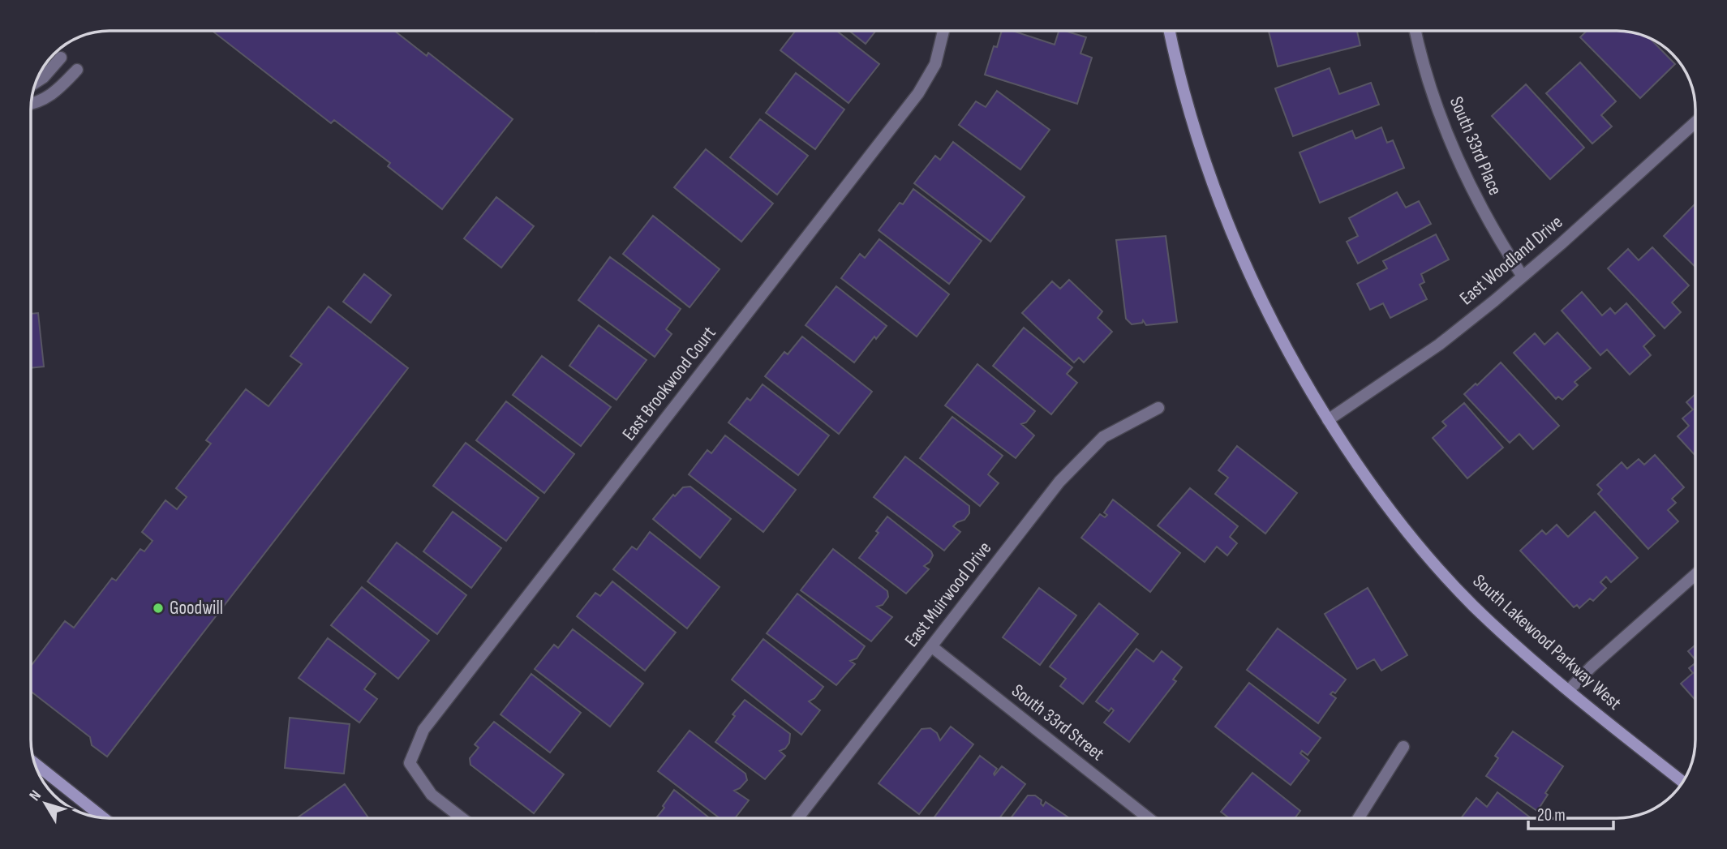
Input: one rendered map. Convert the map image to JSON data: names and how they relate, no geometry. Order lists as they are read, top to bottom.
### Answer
{
  "streets": {
    "street": [
      "South 33rd Place",
      "East Woodland Drive",
      "East Brookwood Court",
      "East Muirwood Drive",
      "South Lakewood Parkway West",
      "South 33rd Street"
    ]
  },
  "crossings": [
    ["South 33rd Place", "East Woodland Drive"],
    ["East Woodland Drive", "South Lakewood Parkway West"],
    ["East Muirwood Drive", "South 33rd Street"]
  ],
  "places": ["Goodwill"],
  "scale_bar": "20 m",
  "north": "top left"
}
